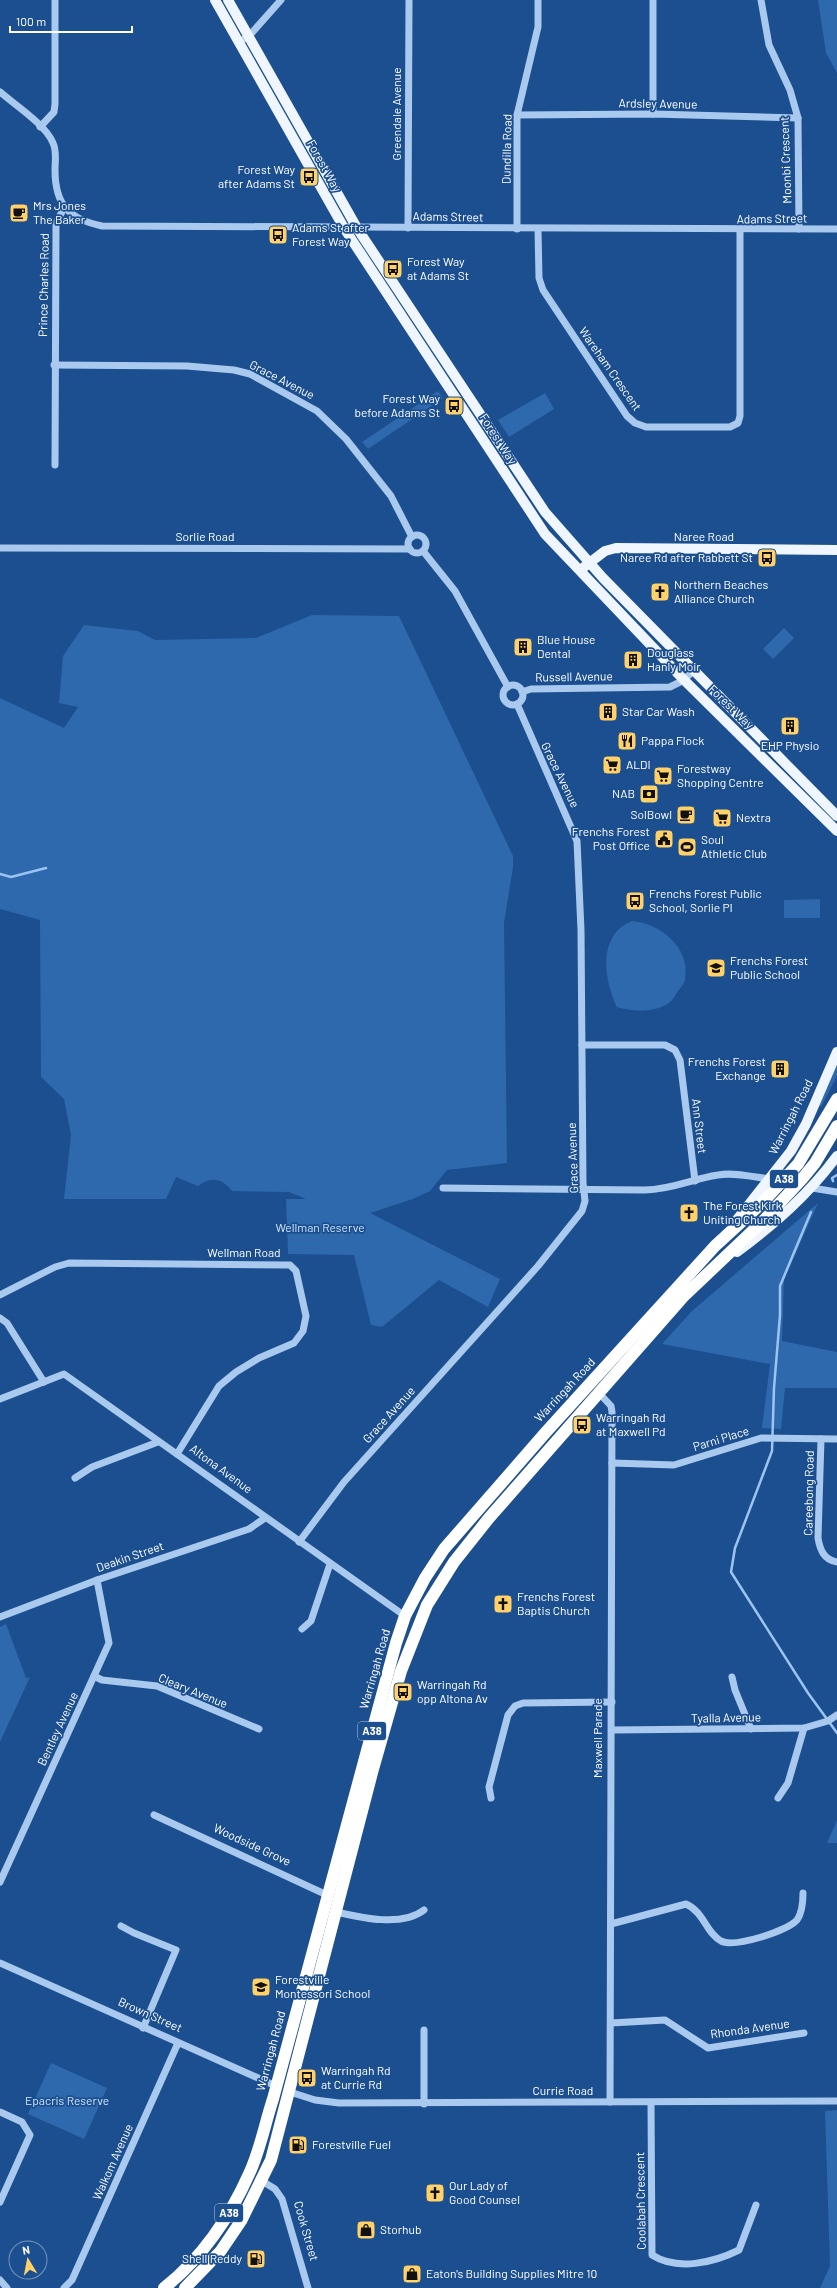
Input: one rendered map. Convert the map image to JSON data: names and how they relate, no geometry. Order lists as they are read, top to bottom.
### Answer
{
  "streets": {
    "highway": [
      "Warringah Road",
      "A38",
      "Altona Avenue",
      "Maxwell Parade",
      "Woodside Grove",
      "Brown Street",
      "Cook Street"
    ],
    "main road": ["Forest Way", "Naree Road"],
    "street": [
      "Ardsley Avenue",
      "Greendale Avenue",
      "Dundilla Road",
      "Moonbi Crescent",
      "Adams Street",
      "Prince Charles Road",
      "Wareham Crescent",
      "Grace Avenue",
      "Sorlie Road",
      "Russell Avenue",
      "Ann Street",
      "Wellman Road",
      "Parni Place",
      "Careebong Road",
      "Deakin Street",
      "Cleary Avenue",
      "Tyalla Avenue",
      "Bentley Avenue",
      "Rhonda Avenue",
      "Currie Road",
      "Walkom Avenue",
      "Coolabah Crescent"
    ]
  },
  "crossings": [
    ["Ardsley Avenue", "Dundilla Road"],
    ["Ardsley Avenue", "Moonbi Crescent"],
    ["Greendale Avenue", "Adams Street"],
    ["Dundilla Road", "Adams Street"],
    ["Moonbi Crescent", "Adams Street"],
    ["Forest Way", "Adams Street"],
    ["Forest Way", "Naree Road"],
    ["Forest Way", "Russell Avenue"],
    ["Adams Street", "Prince Charles Road"],
    ["Adams Street", "Wareham Crescent"],
    ["Prince Charles Road", "Grace Avenue"],
    ["Grace Avenue", "Sorlie Road"],
    ["Grace Avenue", "Russell Avenue"],
    ["Grace Avenue", "Ann Street"],
    ["Grace Avenue", "Altona Avenue"],
    ["Warringah Road", "Altona Avenue"],
    ["Warringah Road", "Maxwell Parade"],
    ["Warringah Road", "Woodside Grove"],
    ["Warringah Road", "Brown Street"],
    ["Warringah Road", "Cook Street"],
    ["A38", "Altona Avenue"],
    ["A38", "Maxwell Parade"],
    ["A38", "Woodside Grove"],
    ["A38", "Brown Street"],
    ["A38", "Currie Road"],
    ["A38", "Cook Street"],
    ["Wellman Road", "Altona Avenue"],
    ["Parni Place", "Careebong Road"],
    ["Parni Place", "Maxwell Parade"],
    ["Altona Avenue", "Deakin Street"],
    ["Deakin Street", "Bentley Avenue"],
    ["Cleary Avenue", "Bentley Avenue"],
    ["Tyalla Avenue", "Maxwell Parade"],
    ["Maxwell Parade", "Rhonda Avenue"],
    ["Maxwell Parade", "Currie Road"],
    ["Brown Street", "Currie Road"],
    ["Brown Street", "Walkom Avenue"],
    ["Currie Road", "Coolabah Crescent"]
  ],
  "parks": ["Wellman Reserve", "Epacris Reserve"],
  "places": {
    "bus stop": [
      "Forest Way after Adams St",
      "Adams St after Forest Way",
      "Forest Way at Adams St",
      "Forest Way before Adams St",
      "Naree Rd after Rabbett St",
      "Frenchs Forest Public School, Sorlie Pl",
      "Warringah Rd at Maxwell Pd",
      "Warringah Rd opp Altona Av",
      "Warringah Rd at Currie Rd"
    ],
    "cafe": ["Mrs Jones The Baker", "SolBowl"],
    "church": [
      "Northern Beaches Alliance Church",
      "The Forest Kirk Uniting Church",
      "Frenchs Forest Baptis Church",
      "Our Lady of Good Counsel"
    ],
    "building": [
      "Blue House Dental",
      "Douglass Hanly Moir",
      "Star Car Wash",
      "EHP Physio",
      "Frenchs Forest Exchange"
    ],
    "restaurant": ["Pappa Flock"],
    "supermarket": ["ALDI", "Forestway Shopping Centre", "Nextra"],
    "bank": ["NAB"],
    "public building": ["Frenchs Forest Post Office"],
    "sports": ["Soul Athletic Club"],
    "school or university": ["Frenchs Forest Public School", "Forestville Montessori School"],
    "fuel station": ["Forestville Fuel", "Shell Reddy"],
    "shop": ["Storhub", "Eaton's Building Supplies Mitre 10"]
  },
  "scale_bar": "100 m",
  "north": "top"
}
